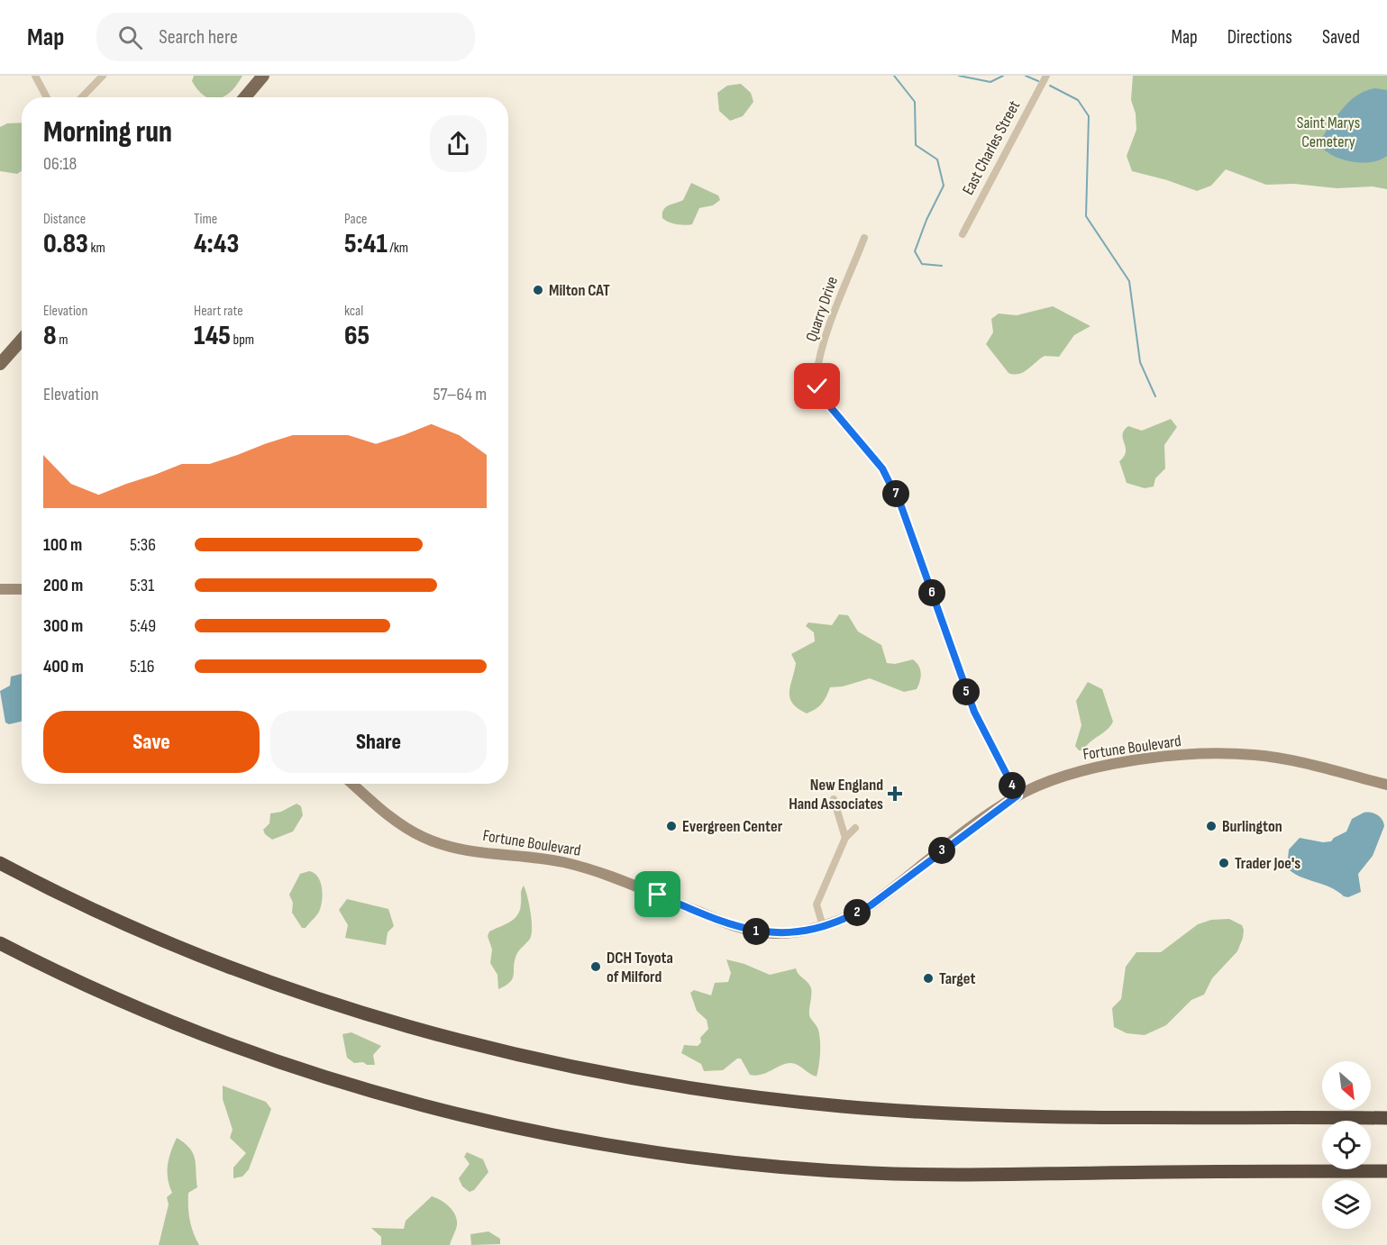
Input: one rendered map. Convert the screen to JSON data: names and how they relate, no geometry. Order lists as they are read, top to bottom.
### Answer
{
  "streets": {
    "main road": ["Fortune Boulevard"],
    "street": ["East Charles Street", "Quarry Drive"]
  },
  "crossings": [
    ["Quarry Drive", "Fortune Boulevard"]
  ],
  "parks": ["Saint Marys Cemetery"],
  "places": {
    "other": [
      "Milton CAT",
      "Evergreen Center",
      "Burlington",
      "Trader Joe's",
      "DCH Toyota of Milford",
      "Target"
    ],
    "health": ["New England Hand Associates"]
  },
  "north": "bottom right",
  "page": {
    "header": "Map",
    "search": "Search here",
    "nav": ["Map", "Directions", "Saved"],
    "heading": ["Morning run", "06:18"],
    "stats": [
      ["Distance", "0.83 km"],
      ["Time", "4:43"],
      ["Pace", "5:41 /km"],
      ["Elevation", "8 m"],
      ["Heart rate", "145 bpm"],
      ["kcal", "65"]
    ],
    "chart": ["Elevation", "57–64 m"],
    "pins": [
      "7",
      "6",
      "5",
      "4",
      "3",
      "2",
      "1"
    ],
    "list": [
      {
        "name": "100 m",
        "note": "5:36"
      },
      {
        "name": "200 m",
        "note": "5:31"
      },
      {
        "name": "300 m",
        "note": "5:49"
      },
      {
        "name": "400 m",
        "note": "5:16"
      }
    ],
    "buttons": ["Save", "Share"]
  }
}
